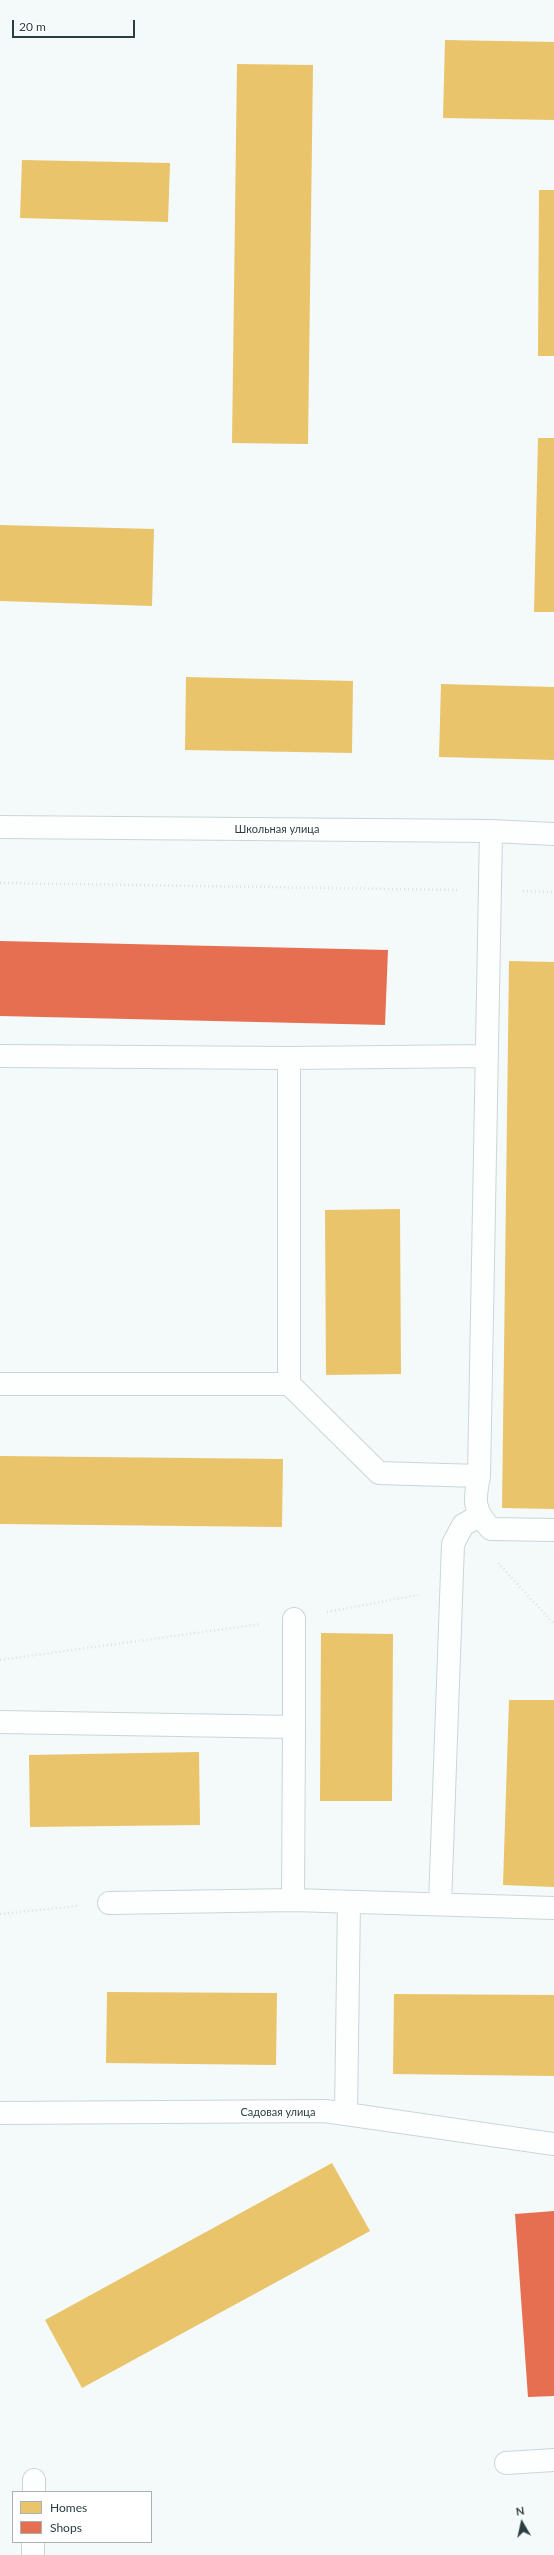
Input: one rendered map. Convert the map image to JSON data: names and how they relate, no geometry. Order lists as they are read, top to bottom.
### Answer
{
  "streets": {
    "street": ["Школьная улица", "Садовая улица"]
  },
  "legend": ["Homes", "Shops"],
  "scale_bar": "20 m",
  "north": "top"
}
